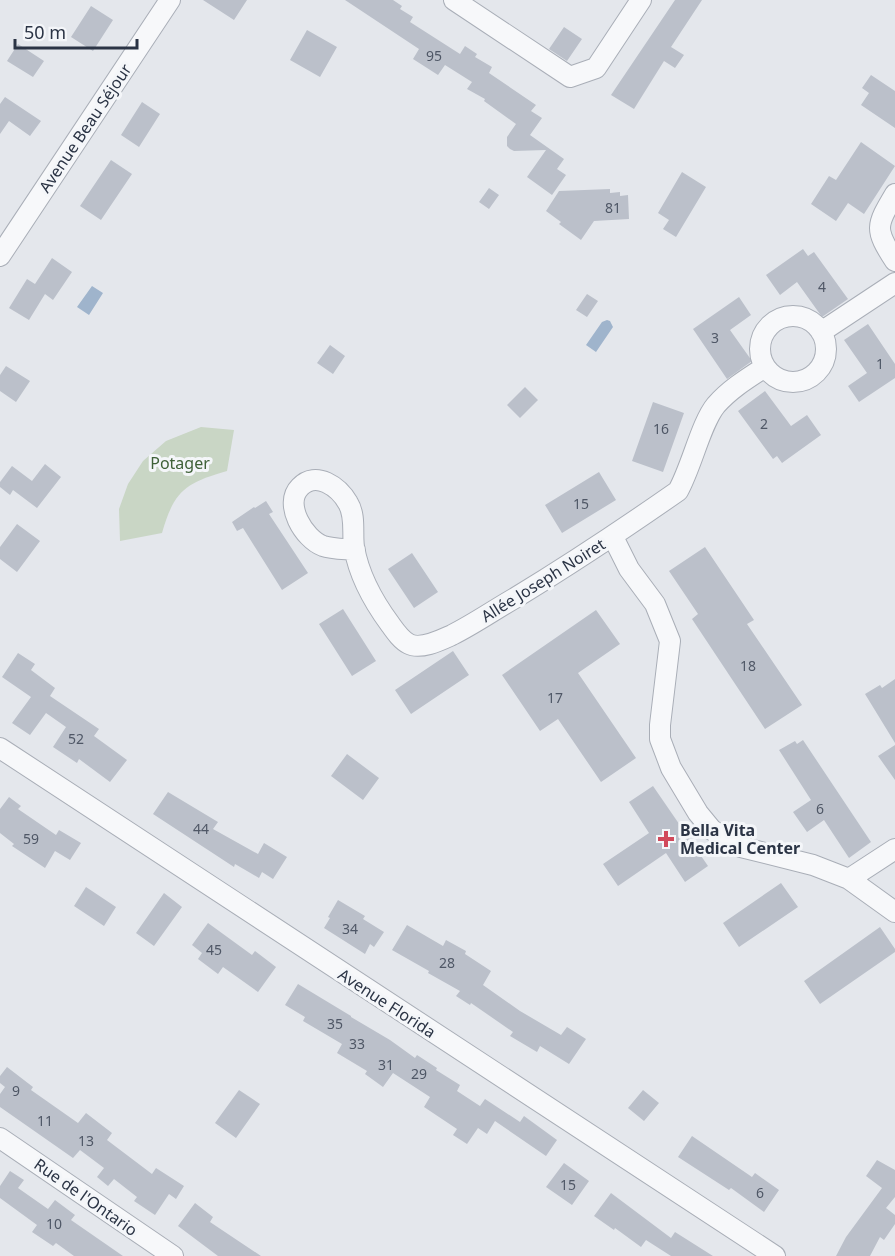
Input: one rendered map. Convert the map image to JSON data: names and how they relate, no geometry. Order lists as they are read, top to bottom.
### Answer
{
  "streets": {
    "street": [
      "Avenue Beau Séjour",
      "Allée Joseph Noiret",
      "Avenue Florida",
      "Rue de l'Ontario"
    ]
  },
  "parks": ["Potager"],
  "places": {
    "health": ["Bella Vita Medical Center"]
  },
  "house_numbers": [
    "95",
    "81",
    "4",
    "3",
    "1",
    "2",
    "16",
    "15",
    "18",
    "17",
    "52",
    "6",
    "44",
    "59",
    "34",
    "45",
    "28",
    "35",
    "33",
    "31",
    "29",
    "9",
    "11",
    "13",
    "15",
    "6",
    "10"
  ],
  "scale_bar": "50 m"
}
